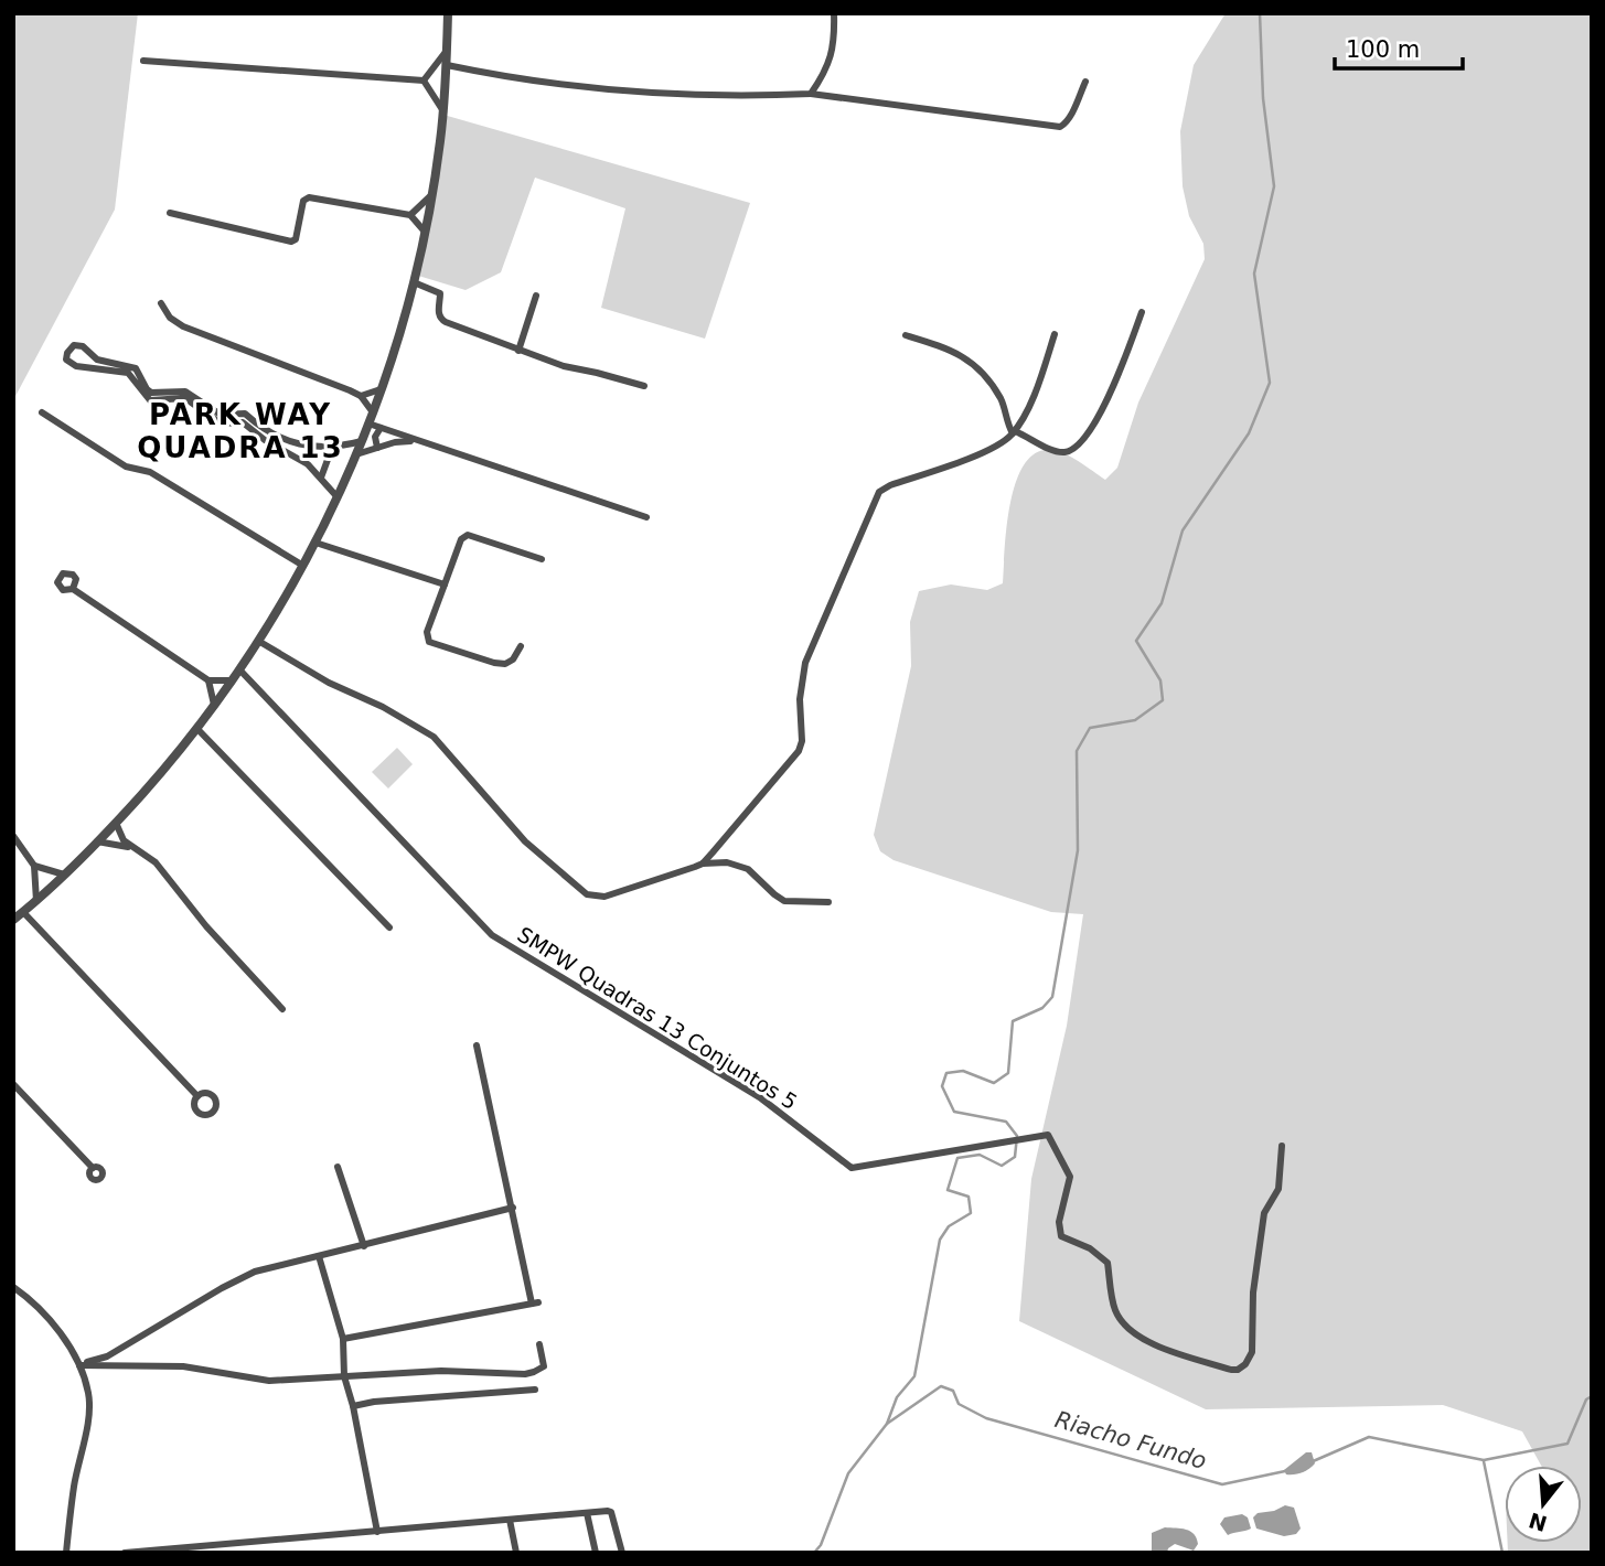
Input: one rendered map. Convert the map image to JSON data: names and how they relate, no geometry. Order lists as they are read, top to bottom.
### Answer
{
  "streets": {
    "street": ["SMPW Quadras 13 Conjuntos 5"]
  },
  "districts": ["PARK WAY QUADRA 13"],
  "water": ["Riacho Fundo"],
  "scale_bar": "100 m",
  "north": "bottom"
}
